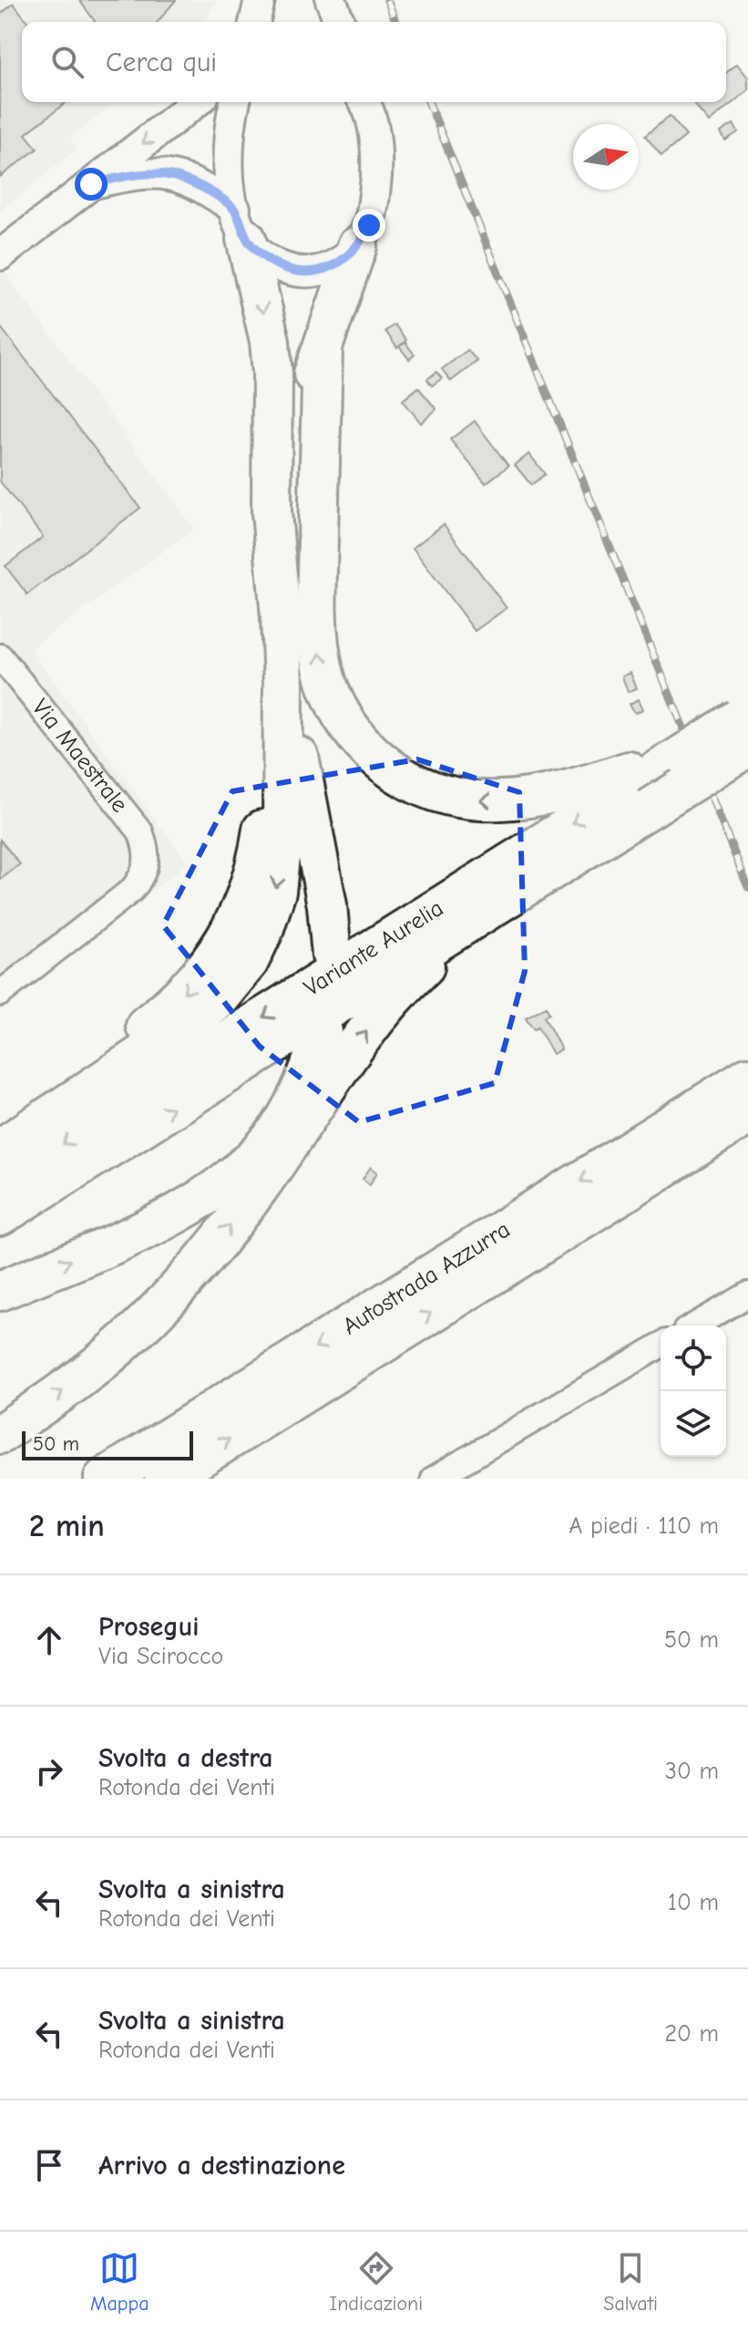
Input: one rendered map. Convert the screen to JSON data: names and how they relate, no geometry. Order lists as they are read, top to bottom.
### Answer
{
  "streets": {
    "highway": ["Variante Aurelia", "Autostrada Azzurra"],
    "street": ["Via Maestrale"]
  },
  "scale_bar": "50 m",
  "north": "right",
  "page": {
    "search": "Cerca qui",
    "scale": "50 m",
    "heading": ["2 min", "A piedi · 110 m"],
    "list": [
      ["Prosegui", "Via Scirocco", "50 m"],
      ["Svolta a destra", "Rotonda dei Venti", "30 m"],
      ["Svolta a sinistra", "Rotonda dei Venti", "10 m"],
      ["Svolta a sinistra", "Rotonda dei Venti", "20 m"],
      "Arrivo a destinazione"
    ],
    "nav": ["Mappa", "Indicazioni", "Salvati"]
  }
}
